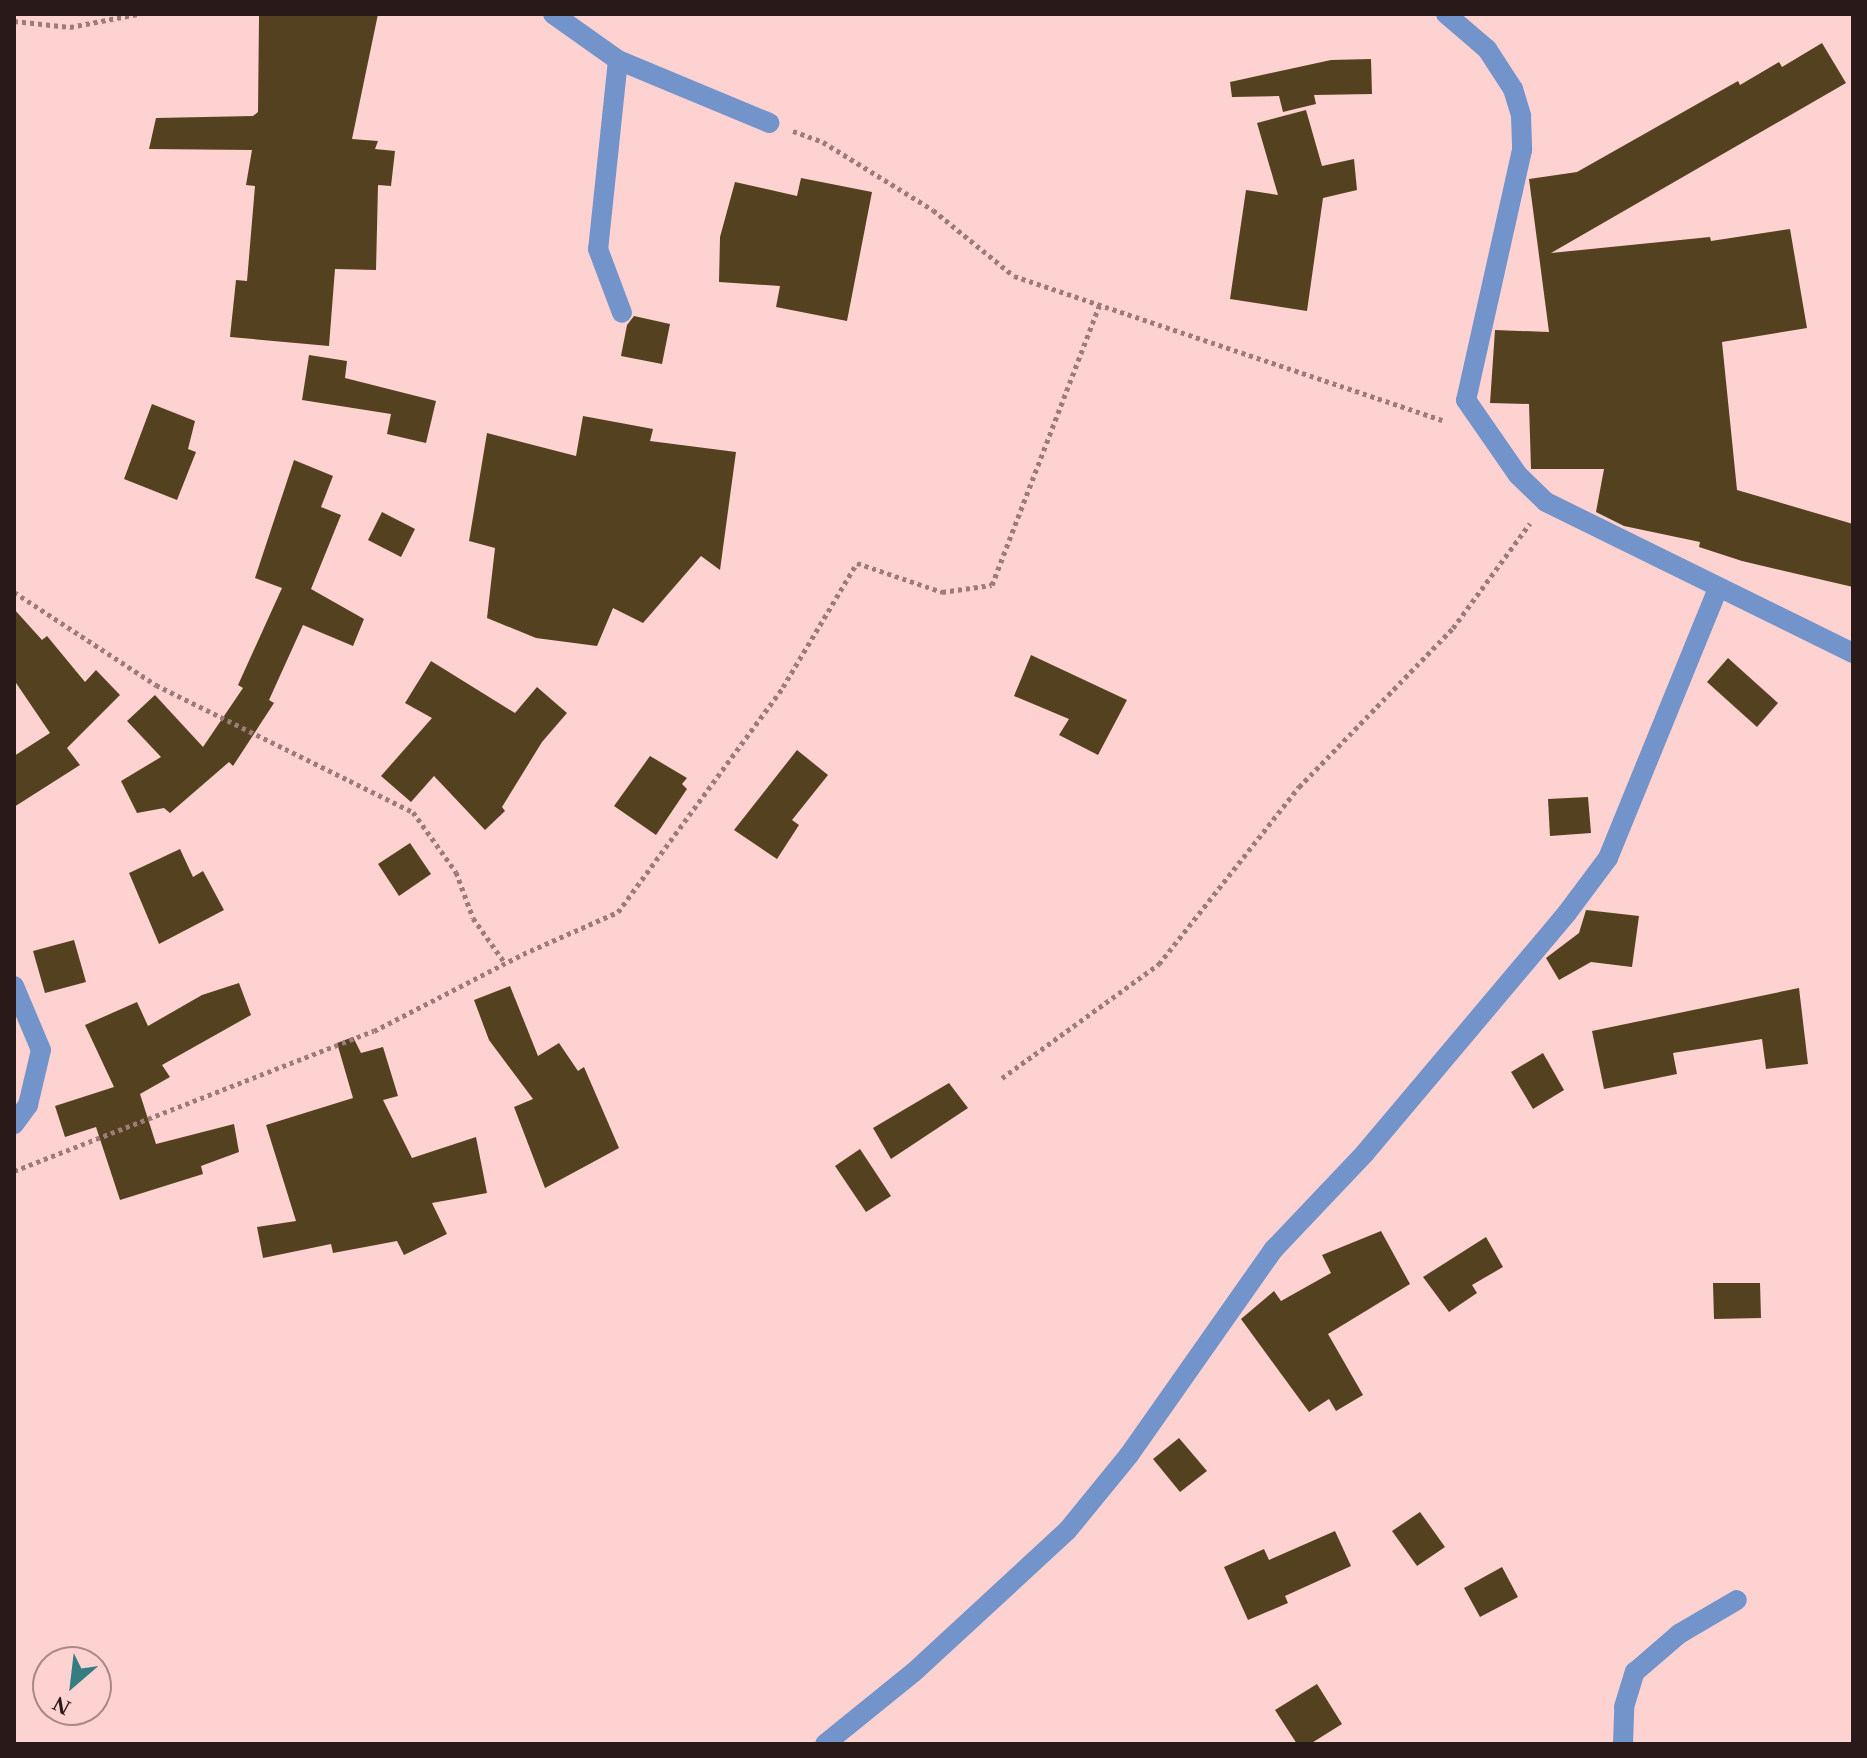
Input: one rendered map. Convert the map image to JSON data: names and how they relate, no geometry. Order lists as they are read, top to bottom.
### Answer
{
  "north": "bottom left"
}
